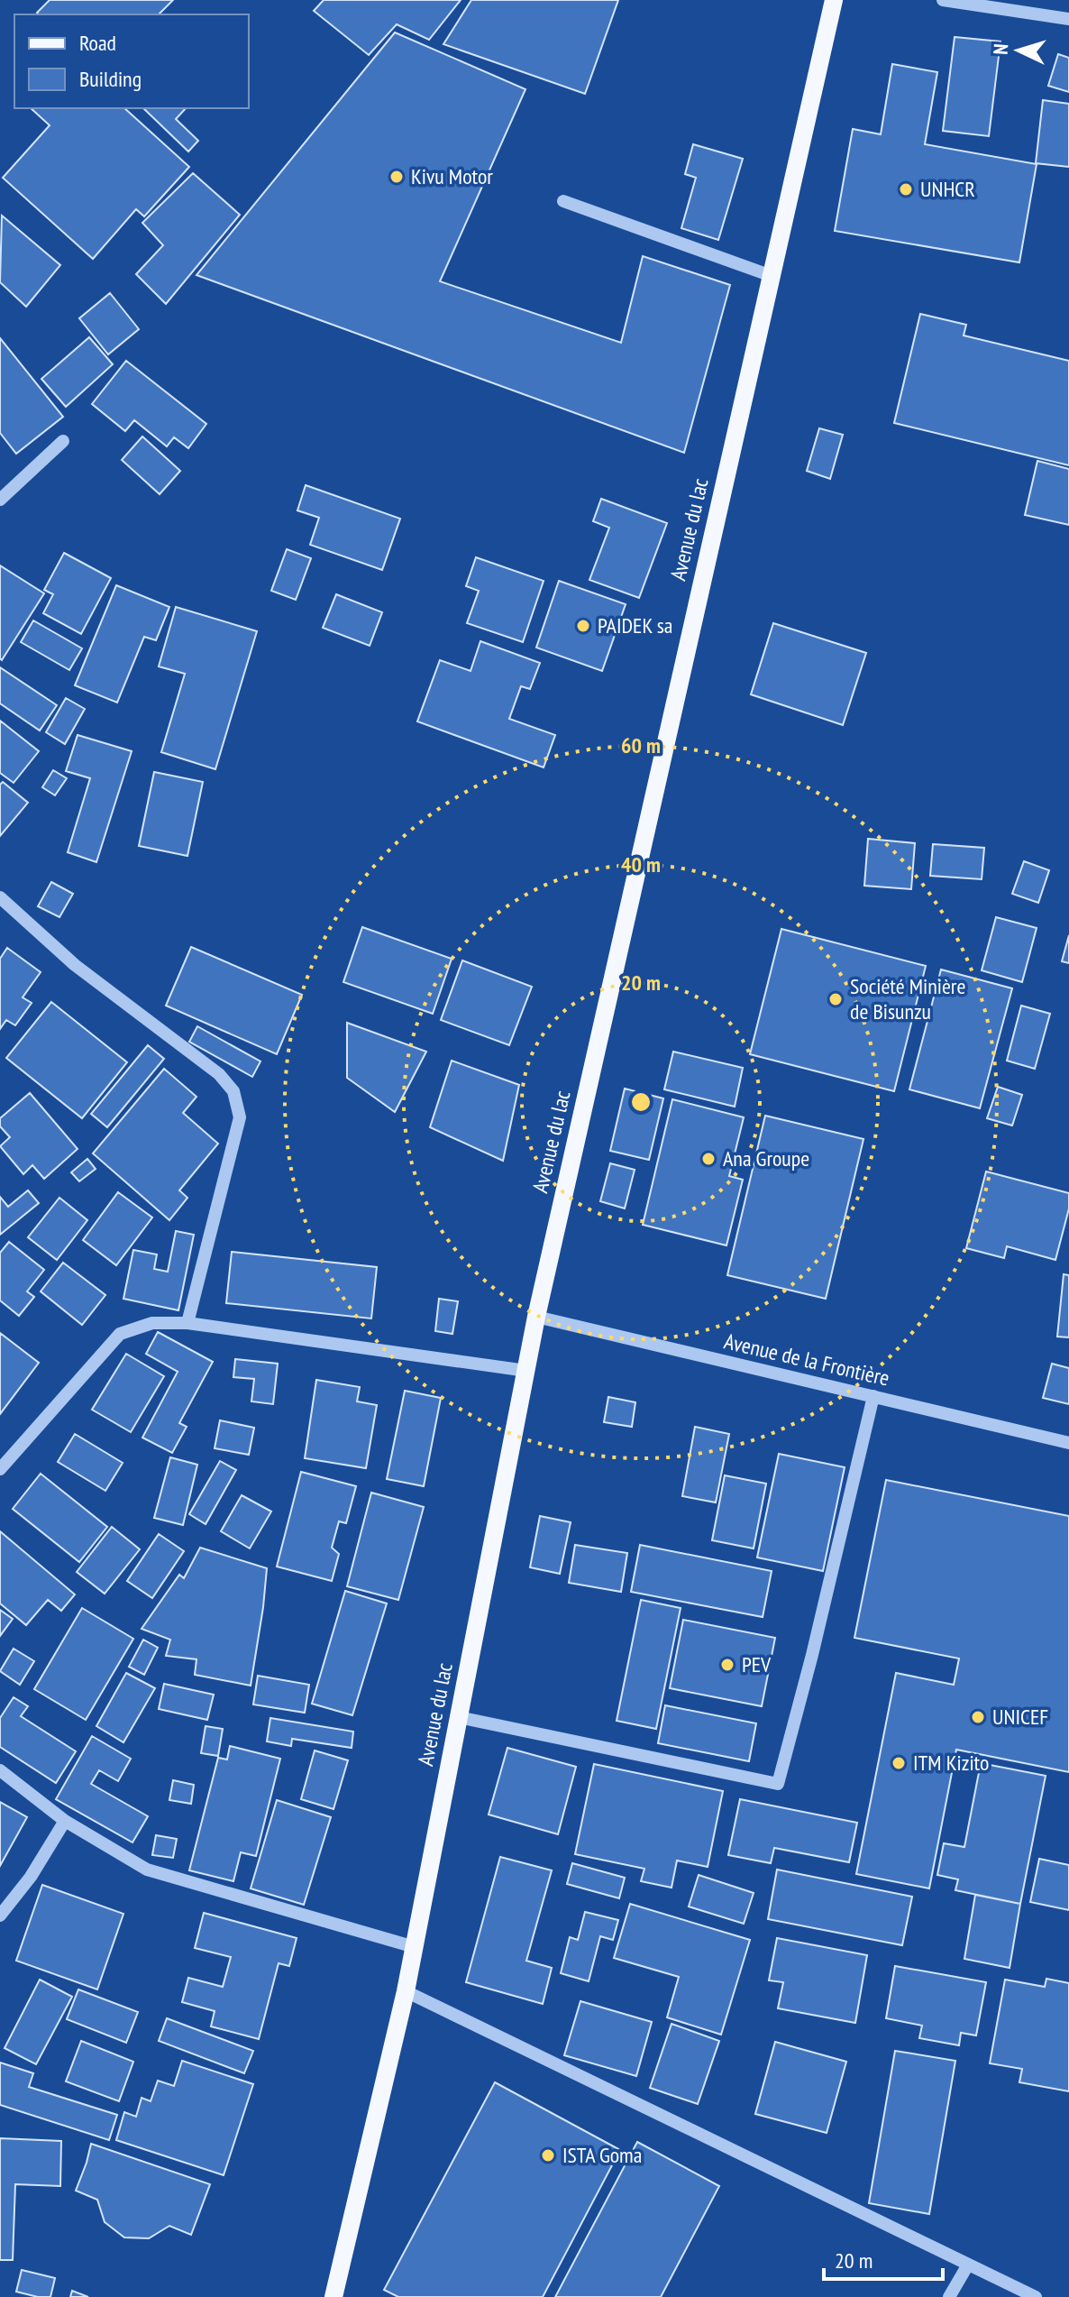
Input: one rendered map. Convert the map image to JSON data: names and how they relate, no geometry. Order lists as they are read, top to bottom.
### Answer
{
  "streets": {
    "main road": ["Avenue du lac"],
    "street": ["Avenue de la Frontière"]
  },
  "crossings": [
    ["Avenue du lac", "Avenue de la Frontière"]
  ],
  "places": [
    "Kivu Motor",
    "UNHCR",
    "PAIDEK sa",
    "Société Minière de Bisunzu",
    "Ana Groupe",
    "PEV",
    "UNICEF",
    "ITM Kizito",
    "ISTA Goma"
  ],
  "legend": ["Road", "Building"],
  "scale_bar": "20 m",
  "north": "left",
  "rings": ["60 m", "40 m", "20 m"]
}
